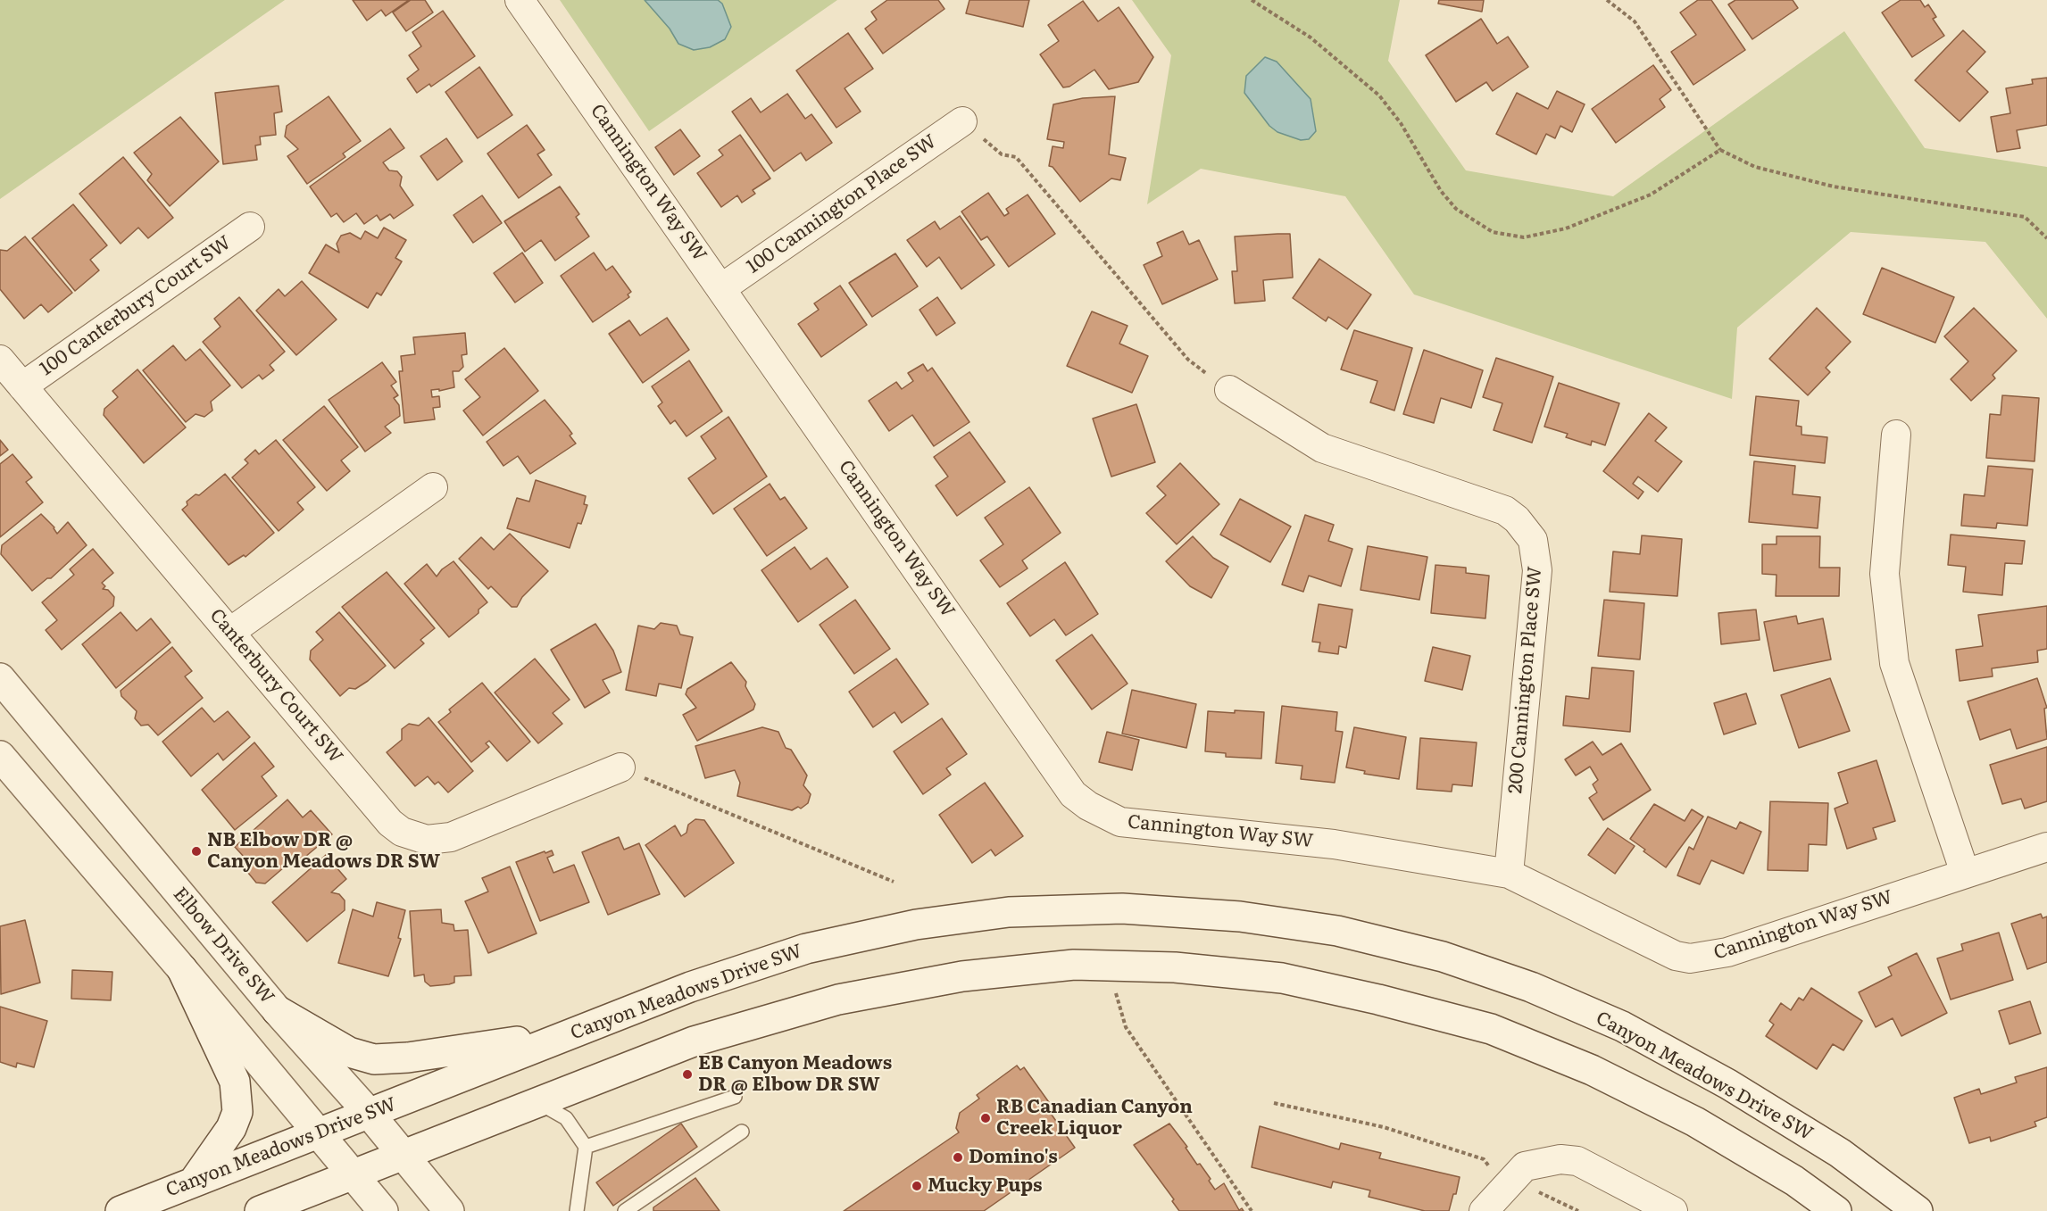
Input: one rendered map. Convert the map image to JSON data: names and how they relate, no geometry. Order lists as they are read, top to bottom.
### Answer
{
  "streets": {
    "main road": ["Elbow Drive SW", "Canyon Meadows Drive SW"],
    "street": [
      "Cannington Way SW",
      "100 Cannington Place SW",
      "100 Canterbury Court SW",
      "200 Cannington Place SW",
      "Canterbury Court SW"
    ]
  },
  "crossings": [
    ["Cannington Way SW", "100 Cannington Place SW"],
    ["Cannington Way SW", "200 Cannington Place SW"],
    ["100 Canterbury Court SW", "Canterbury Court SW"],
    ["Elbow Drive SW", "Canyon Meadows Drive SW"]
  ],
  "places": [
    "NB Elbow DR @ Canyon Meadows DR SW",
    "EB Canyon Meadows DR @ Elbow DR SW",
    "RB Canadian Canyon Creek Liquor",
    "Domino's",
    "Mucky Pups"
  ]
}
